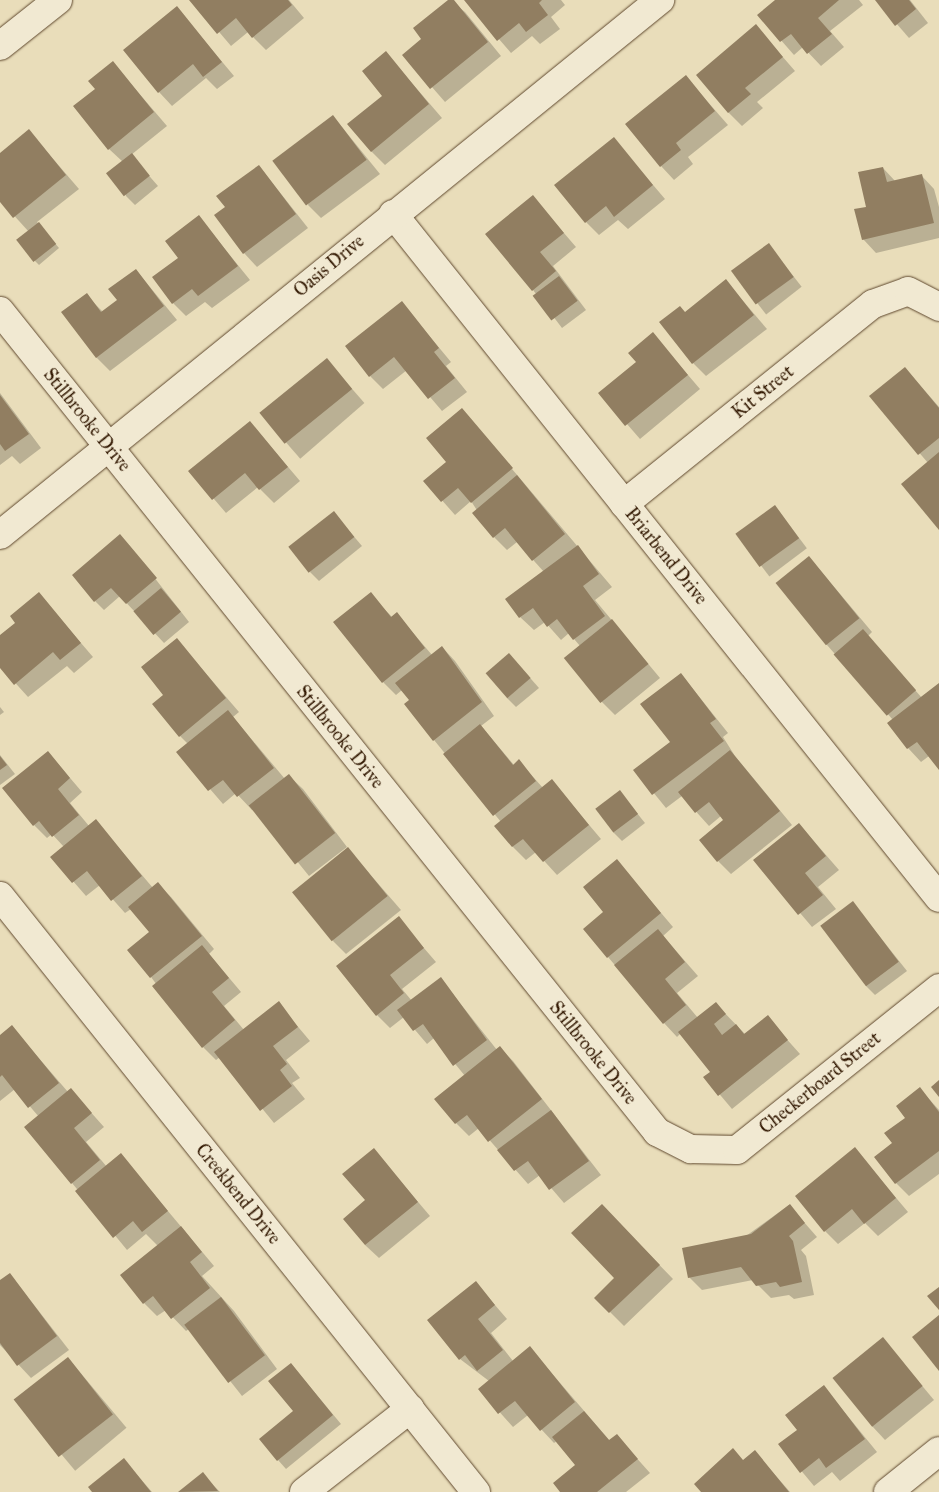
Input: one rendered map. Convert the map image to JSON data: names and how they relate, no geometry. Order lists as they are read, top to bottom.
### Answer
{
  "streets": {
    "street": [
      "Oasis Drive",
      "Kit Street",
      "Stillbrooke Drive",
      "Briarbend Drive",
      "Checkerboard Street",
      "Creekbend Drive"
    ]
  },
  "crossings": [
    ["Oasis Drive", "Stillbrooke Drive"],
    ["Oasis Drive", "Briarbend Drive"],
    ["Kit Street", "Briarbend Drive"],
    ["Stillbrooke Drive", "Checkerboard Street"]
  ]
}
